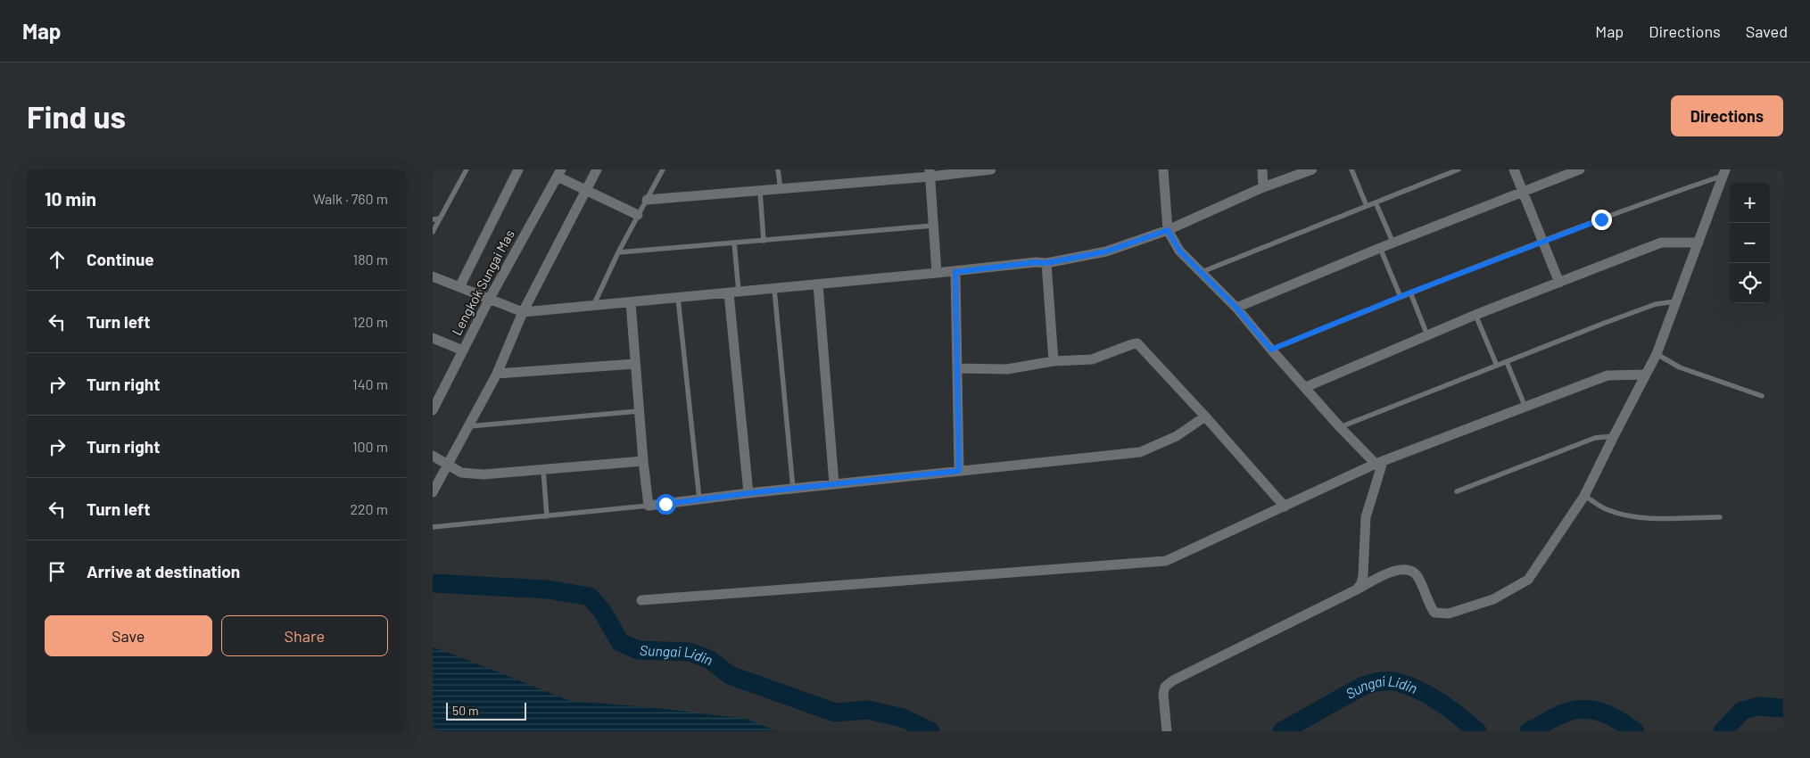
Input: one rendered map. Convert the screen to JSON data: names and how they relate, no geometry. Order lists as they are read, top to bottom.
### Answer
{
  "streets": {
    "street": ["Lengkok Sungai Mas"]
  },
  "water": ["Sungai Lidin"],
  "scale_bar": "50 m",
  "page": {
    "header": "Map",
    "nav": ["Map", "Directions", "Saved"],
    "buttons": [
      "Directions",
      ["Save", "Share"]
    ],
    "title": "Find us",
    "heading": ["10 min", "Walk · 760 m"],
    "map_buttons": ["+", "−"],
    "list": [
      ["Continue", "180 m"],
      ["Turn left", "120 m"],
      ["Turn right", "140 m"],
      ["Turn right", "100 m"],
      ["Turn left", "220 m"],
      "Arrive at destination"
    ],
    "scale": "50 m"
  }
}
